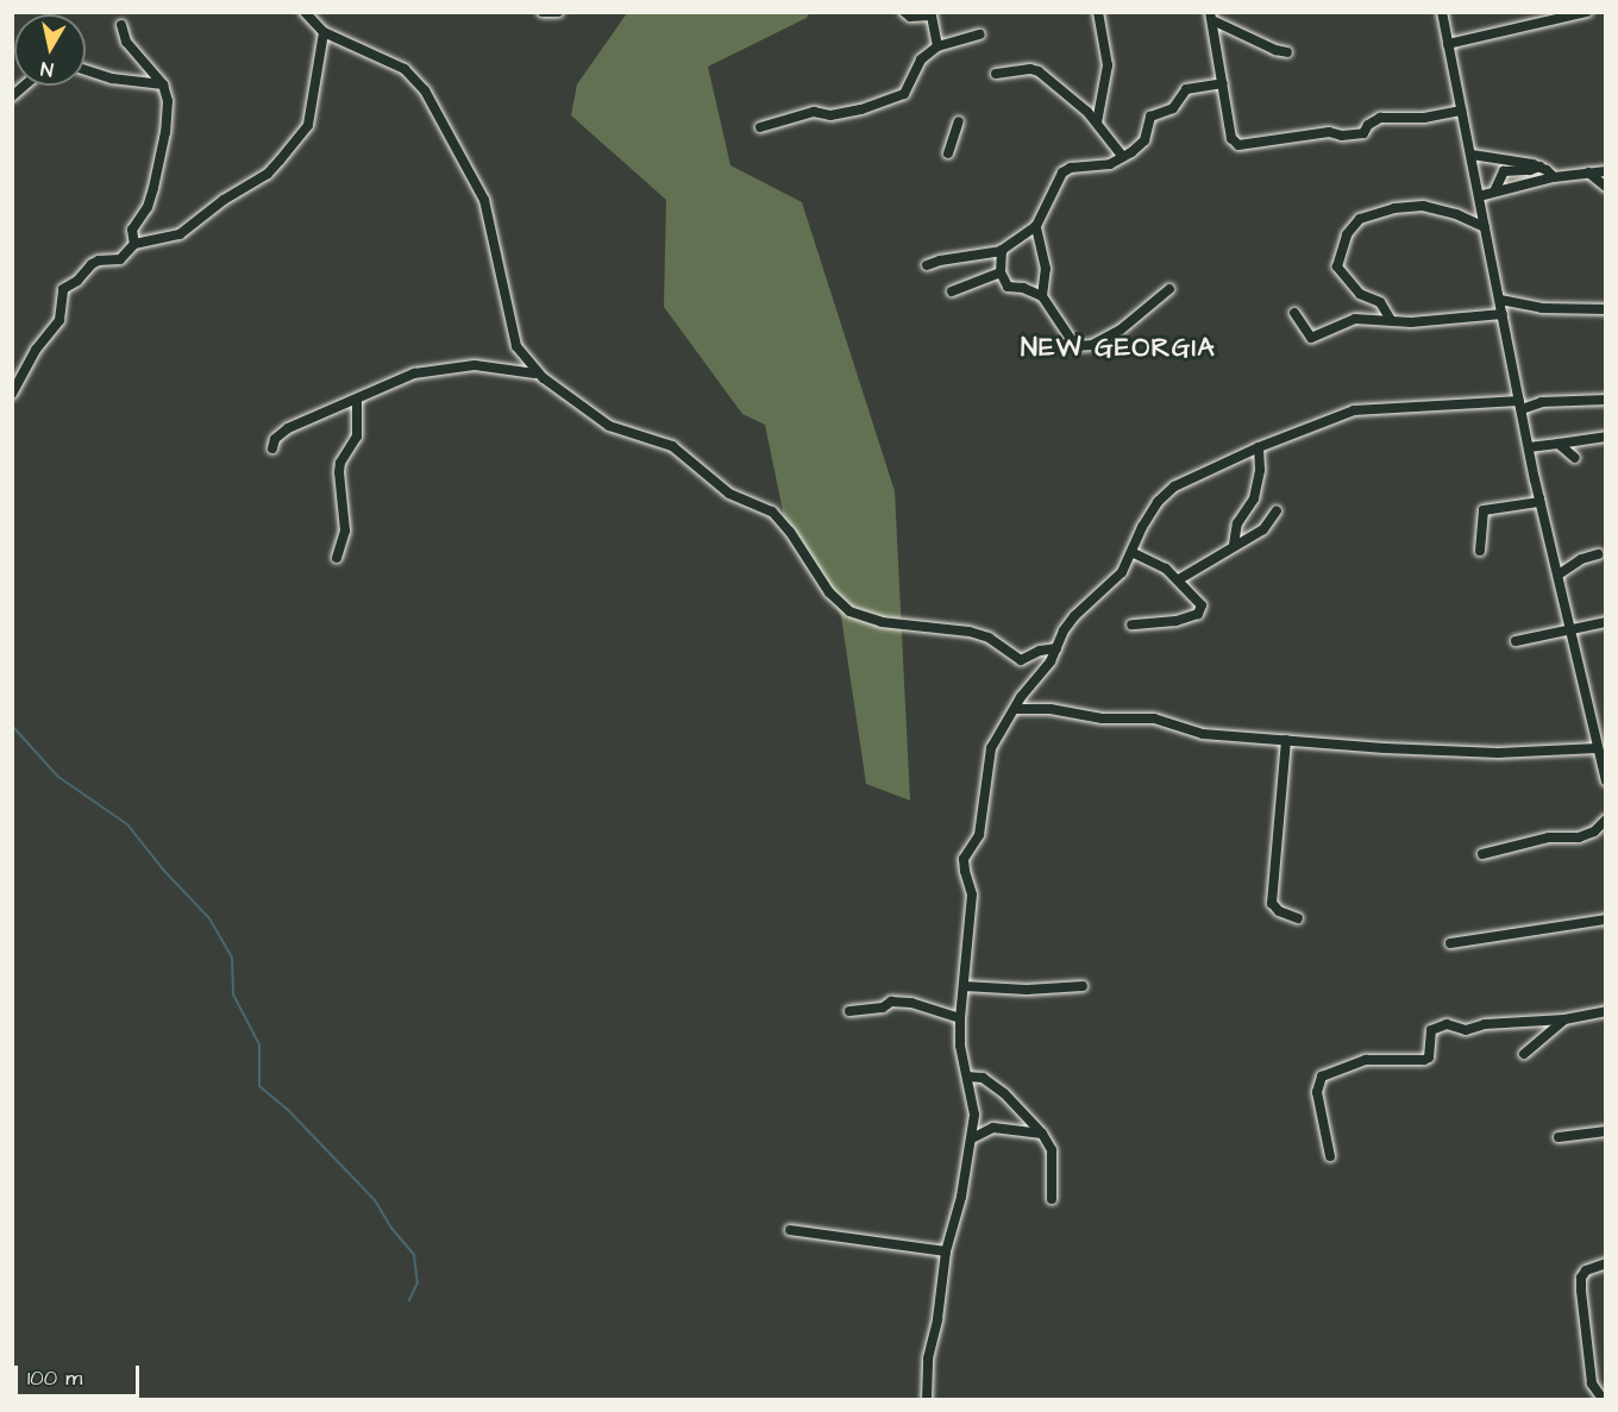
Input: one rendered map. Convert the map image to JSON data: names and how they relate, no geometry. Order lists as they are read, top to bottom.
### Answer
{
  "districts": ["NEW GEORGIA"],
  "scale_bar": "100 m",
  "north": "bottom"
}
